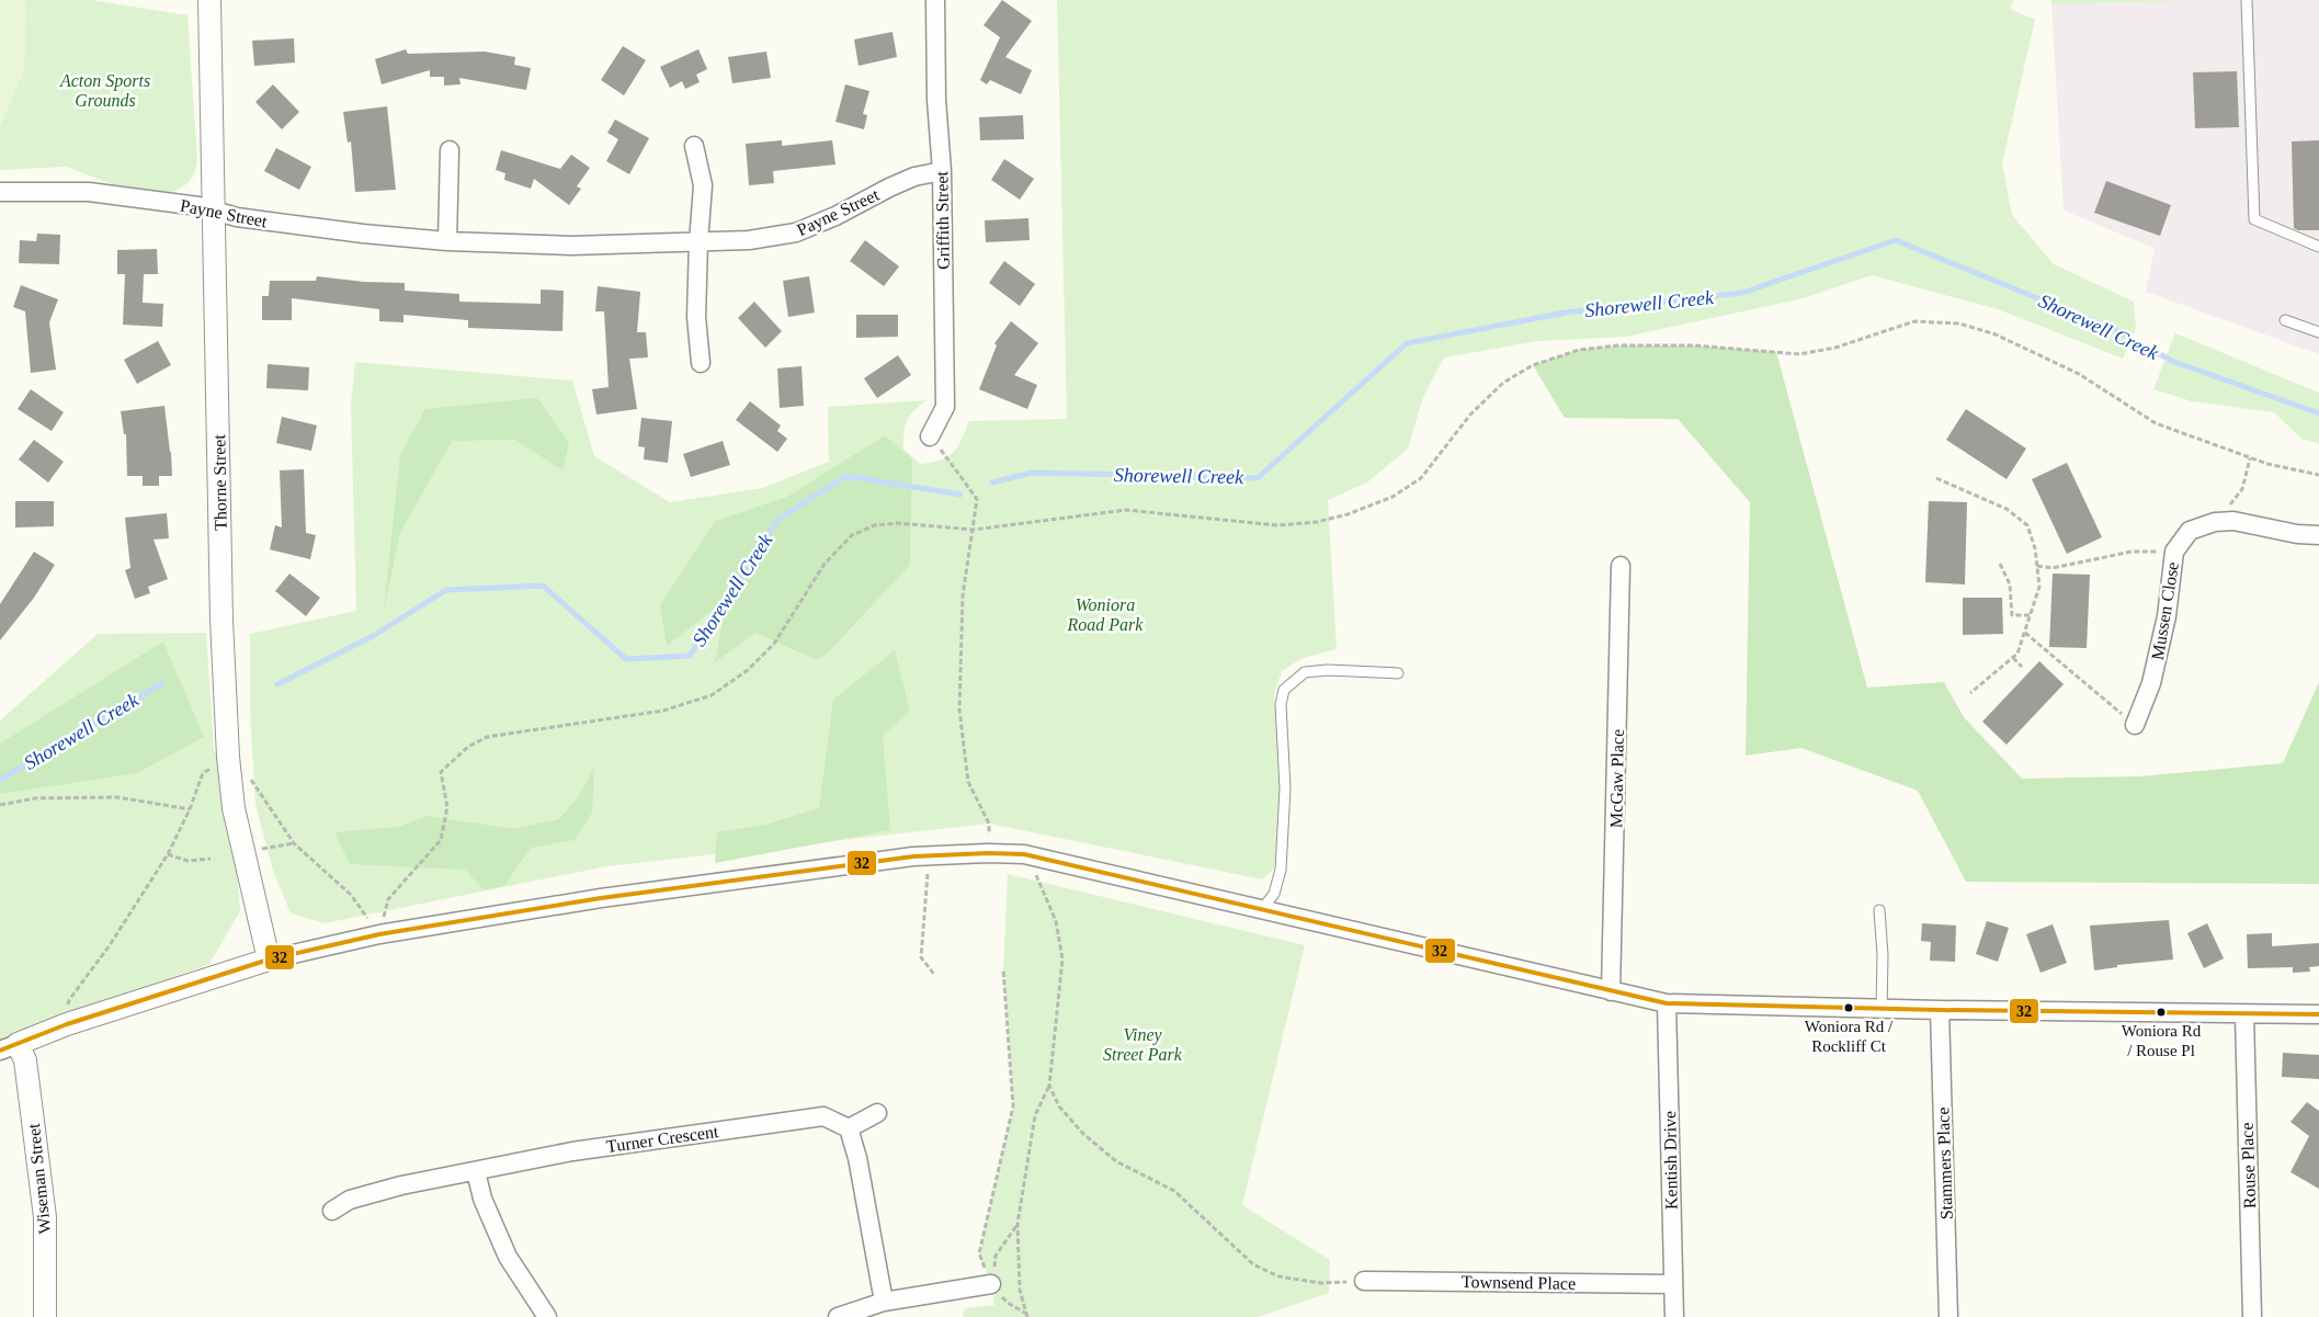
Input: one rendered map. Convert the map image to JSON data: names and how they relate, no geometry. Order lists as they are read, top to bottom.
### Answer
{
  "streets": {
    "street": [
      "Payne Street",
      "Griffith Street",
      "Thorne Street",
      "Mussen Close",
      "McGaw Place",
      "Turner Crescent",
      "Kentish Drive",
      "Stammers Place",
      "Rouse Place",
      "Wiseman Street",
      "Townsend Place"
    ]
  },
  "crossings": [
    ["Payne Street", "Griffith Street"],
    ["Payne Street", "Thorne Street"],
    ["Kentish Drive", "Townsend Place"]
  ],
  "water": ["Shorewell Creek"],
  "parks": ["Acton Sports Grounds", "Woniora Road Park", "Viney Street Park"],
  "places": ["Woniora Rd / Rockliff Ct", "Woniora Rd / Rouse Pl"],
  "lines": ["transit line 32"]
}
